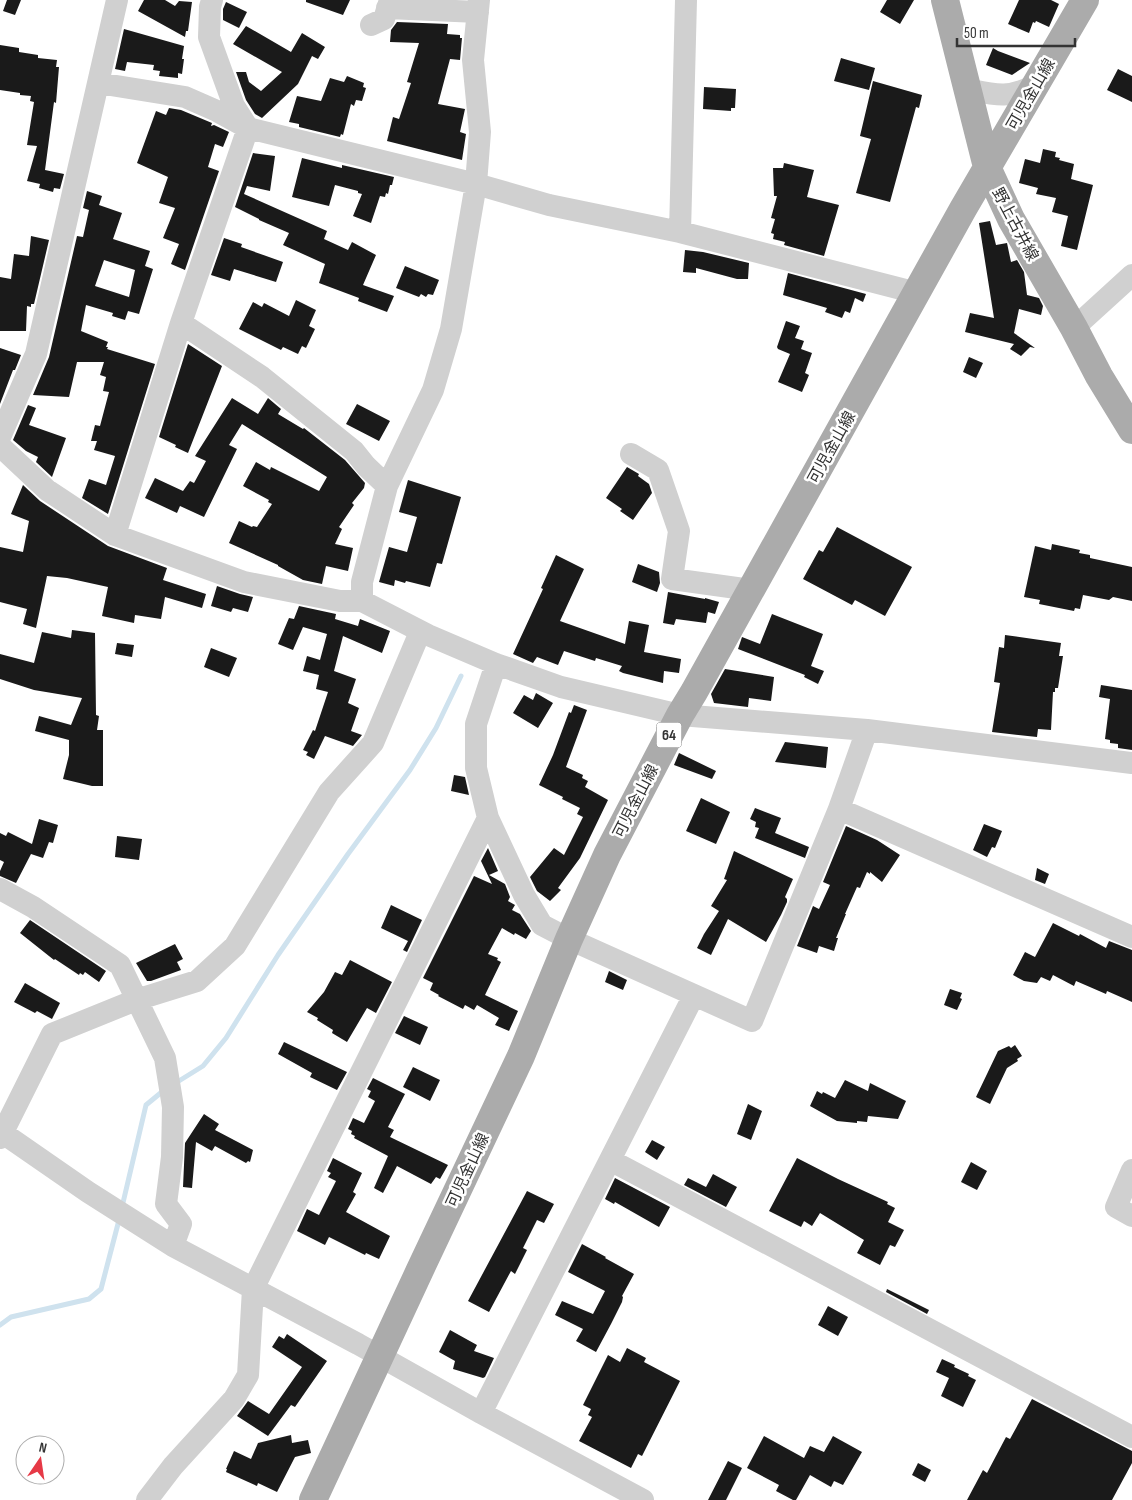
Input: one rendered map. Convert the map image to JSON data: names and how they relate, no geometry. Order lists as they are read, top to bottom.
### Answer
{
  "streets": {
    "main road": ["可児金山線", "野上古井線", "64"]
  },
  "crossings": [
    ["可児金山線", "野上古井線"]
  ],
  "scale_bar": "50 m",
  "north": "top"
}
